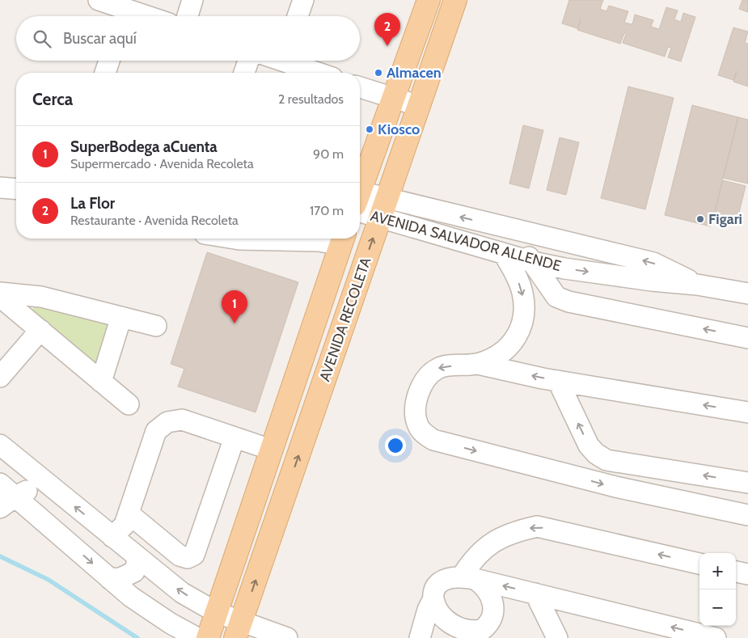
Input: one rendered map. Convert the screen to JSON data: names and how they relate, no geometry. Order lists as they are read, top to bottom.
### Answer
{
  "streets": {
    "main road": ["AVENIDA RECOLETA"],
    "street": ["AVENIDA SALVADOR ALLENDE"]
  },
  "crossings": [
    ["AVENIDA SALVADOR ALLENDE", "AVENIDA RECOLETA"]
  ],
  "places": ["Almacen", "Kiosco", "Figari"],
  "page": {
    "pins": ["2", "1"],
    "search": "Buscar aquí",
    "heading": ["Cerca", "2 resultados"],
    "list": [
      {
        "mark": "1",
        "name": "SuperBodega aCuenta",
        "note": "Supermercado · Avenida Recoleta",
        "value": "90 m"
      },
      {
        "mark": "2",
        "name": "La Flor",
        "note": "Restaurante · Avenida Recoleta",
        "value": "170 m"
      }
    ],
    "map_buttons": ["+", "−"]
  }
}
